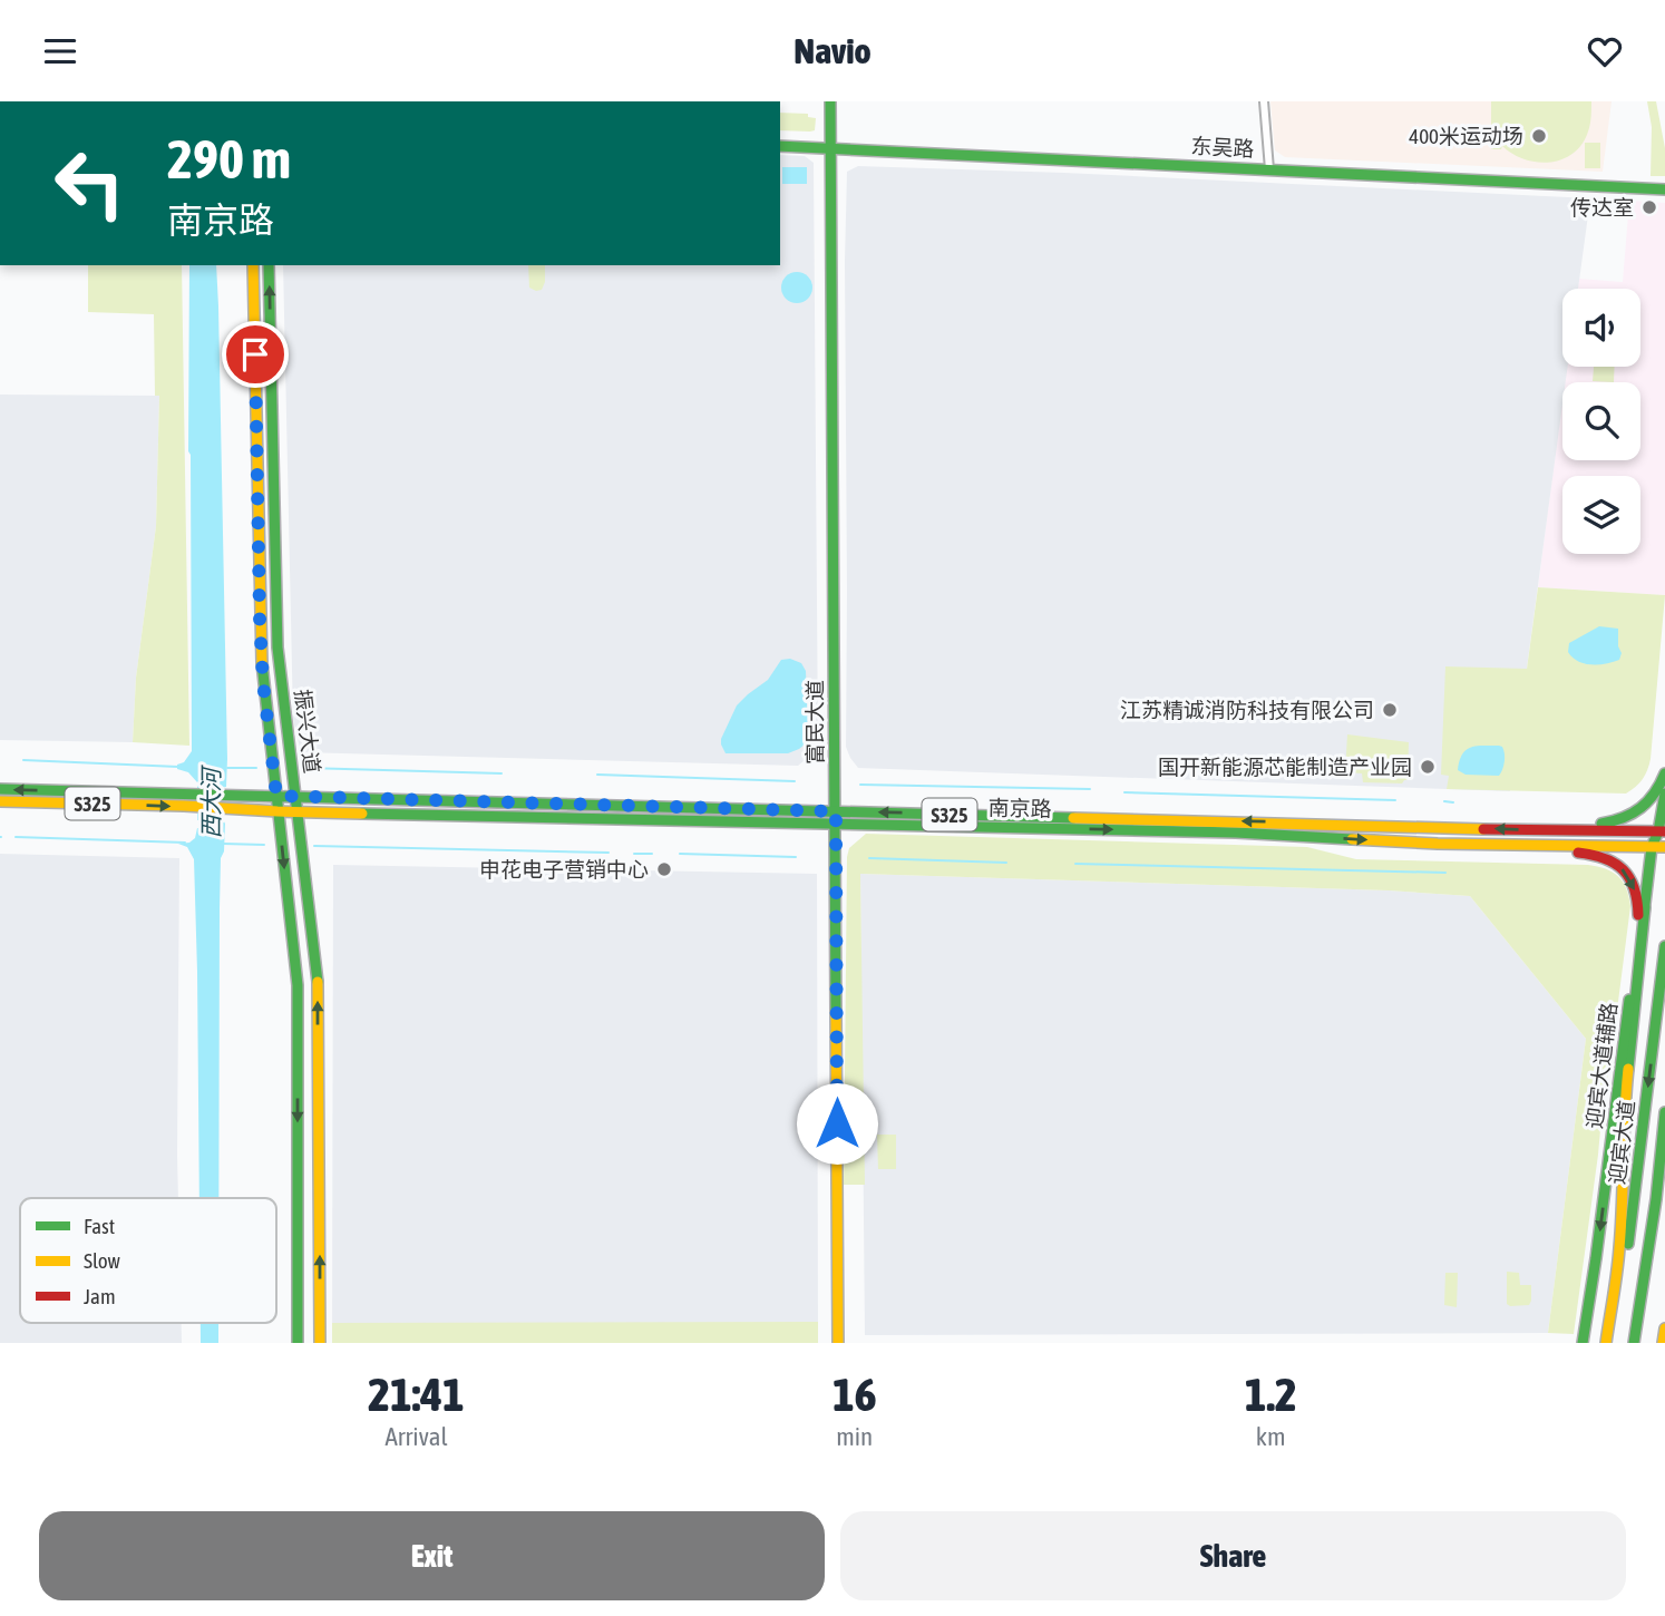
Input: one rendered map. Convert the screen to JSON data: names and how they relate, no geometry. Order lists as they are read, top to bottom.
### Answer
{
  "streets": {
    "main road": [
      "东吴路",
      "富民大道",
      "振兴大道",
      "S325",
      "南京路",
      "迎宾大道辅路",
      "迎宾大道"
    ]
  },
  "crossings": [
    ["东吴路", "富民大道"],
    ["富民大道", "南京路"],
    ["振兴大道", "南京路"],
    ["南京路", "迎宾大道辅路"]
  ],
  "water": ["西大河"],
  "places": [
    "400米运动场",
    "传达室",
    "江苏精诚消防科技有限公司",
    "国开新能源芯能制造产业园",
    "申花电子营销中心"
  ],
  "legend": ["Fast", "Slow", "Jam"],
  "page": {
    "header": "Navio",
    "turn": ["290 m", "南京路"],
    "eta": [
      "21:41",
      "Arrival",
      "16",
      "min",
      "1.2",
      "km"
    ],
    "buttons": ["Exit", "Share"]
  }
}
